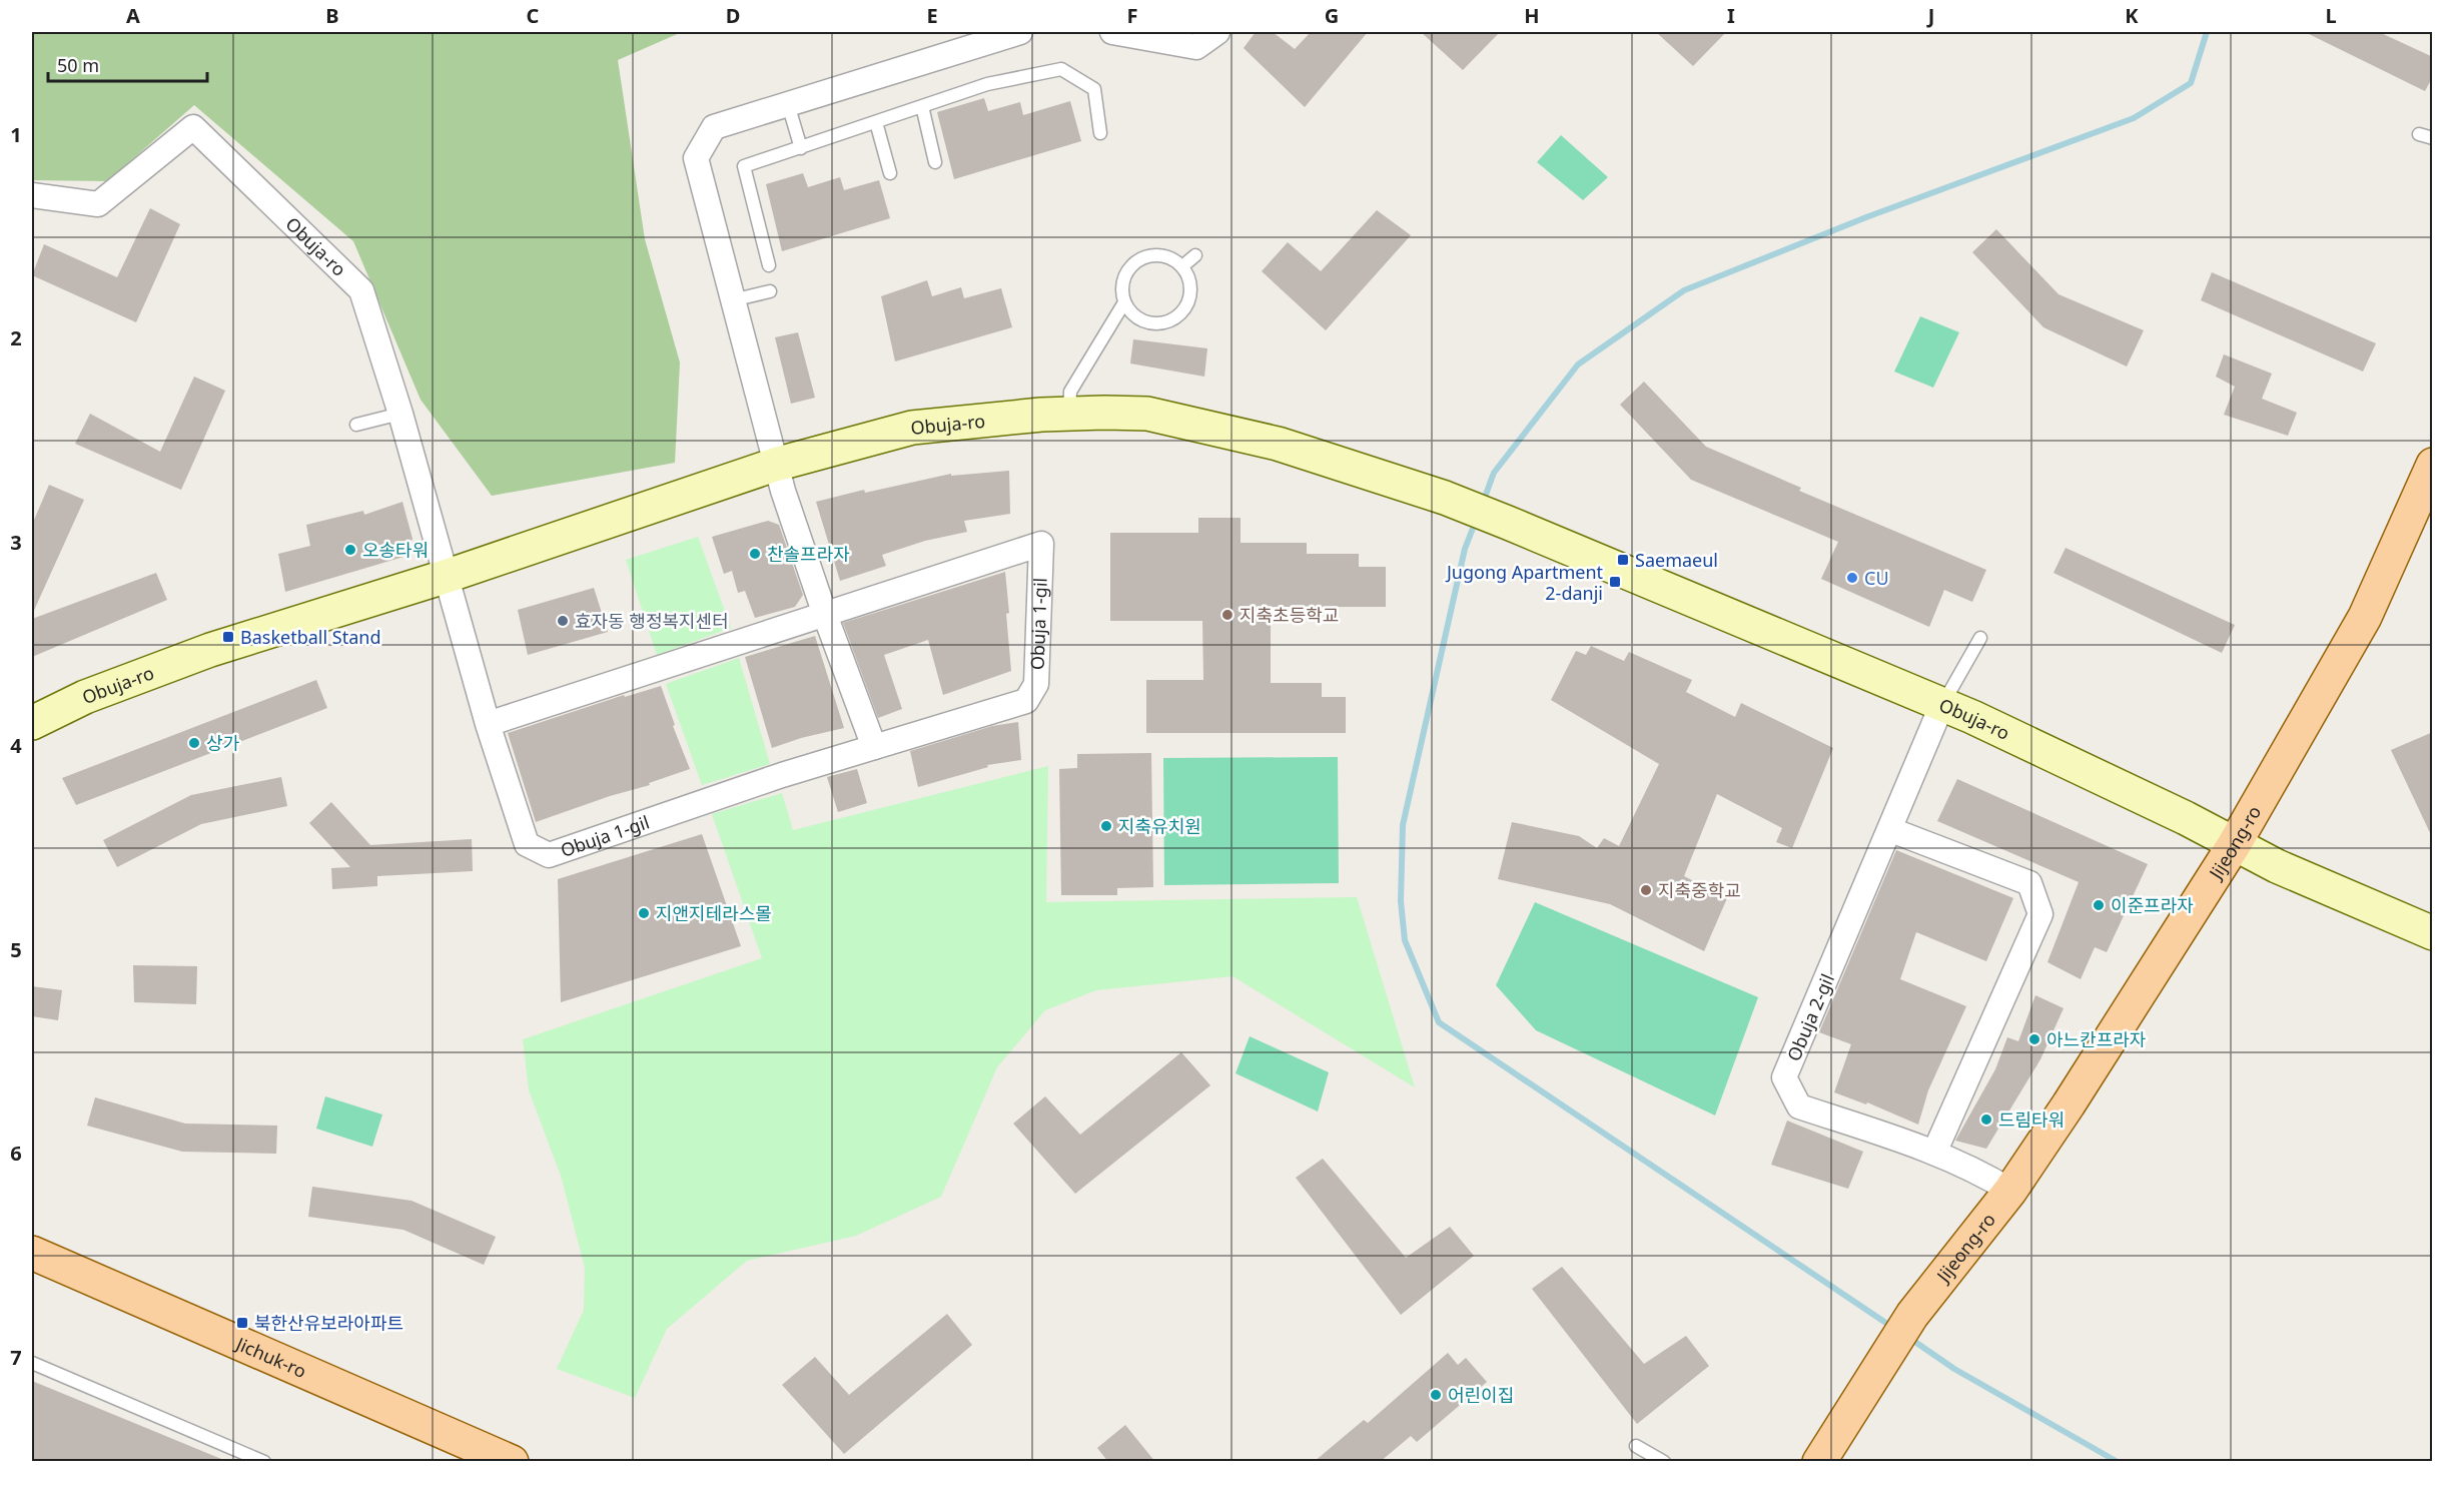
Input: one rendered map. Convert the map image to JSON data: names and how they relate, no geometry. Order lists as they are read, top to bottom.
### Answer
{
  "streets": {
    "main road": ["Obuja-ro", "Jijeong-ro", "Jichuk-ro"],
    "street": ["Obuja 1-gil", "Obuja 2-gil"]
  },
  "crossings": [
    ["Obuja-ro", "Obuja 1-gil"],
    ["Obuja-ro", "Jijeong-ro"],
    ["Obuja-ro", "Obuja 2-gil"],
    ["Jijeong-ro", "Obuja 2-gil"]
  ],
  "places": {
    "other": [
      "오송타워",
      "찬솔프라자",
      "CU",
      "지축초등학교",
      "효자동 행정복지센터",
      "상가",
      "지축유치원",
      "지축중학교",
      "이준프라자",
      "지앤지테라스몰",
      "아느칸프라자",
      "드림타워",
      "어린이집"
    ],
    "transit": [
      "Saemaeul",
      "Jugong Apartment 2-danji",
      "Basketball Stand",
      "북한산유보라아파트"
    ]
  },
  "scale_bar": "50 m",
  "grid": {
    "columns": [
      "A",
      "B",
      "C",
      "D",
      "E",
      "F",
      "G",
      "H",
      "I",
      "J",
      "K",
      "L"
    ],
    "rows": [
      "1",
      "2",
      "3",
      "4",
      "5",
      "6",
      "7"
    ]
  }
}
